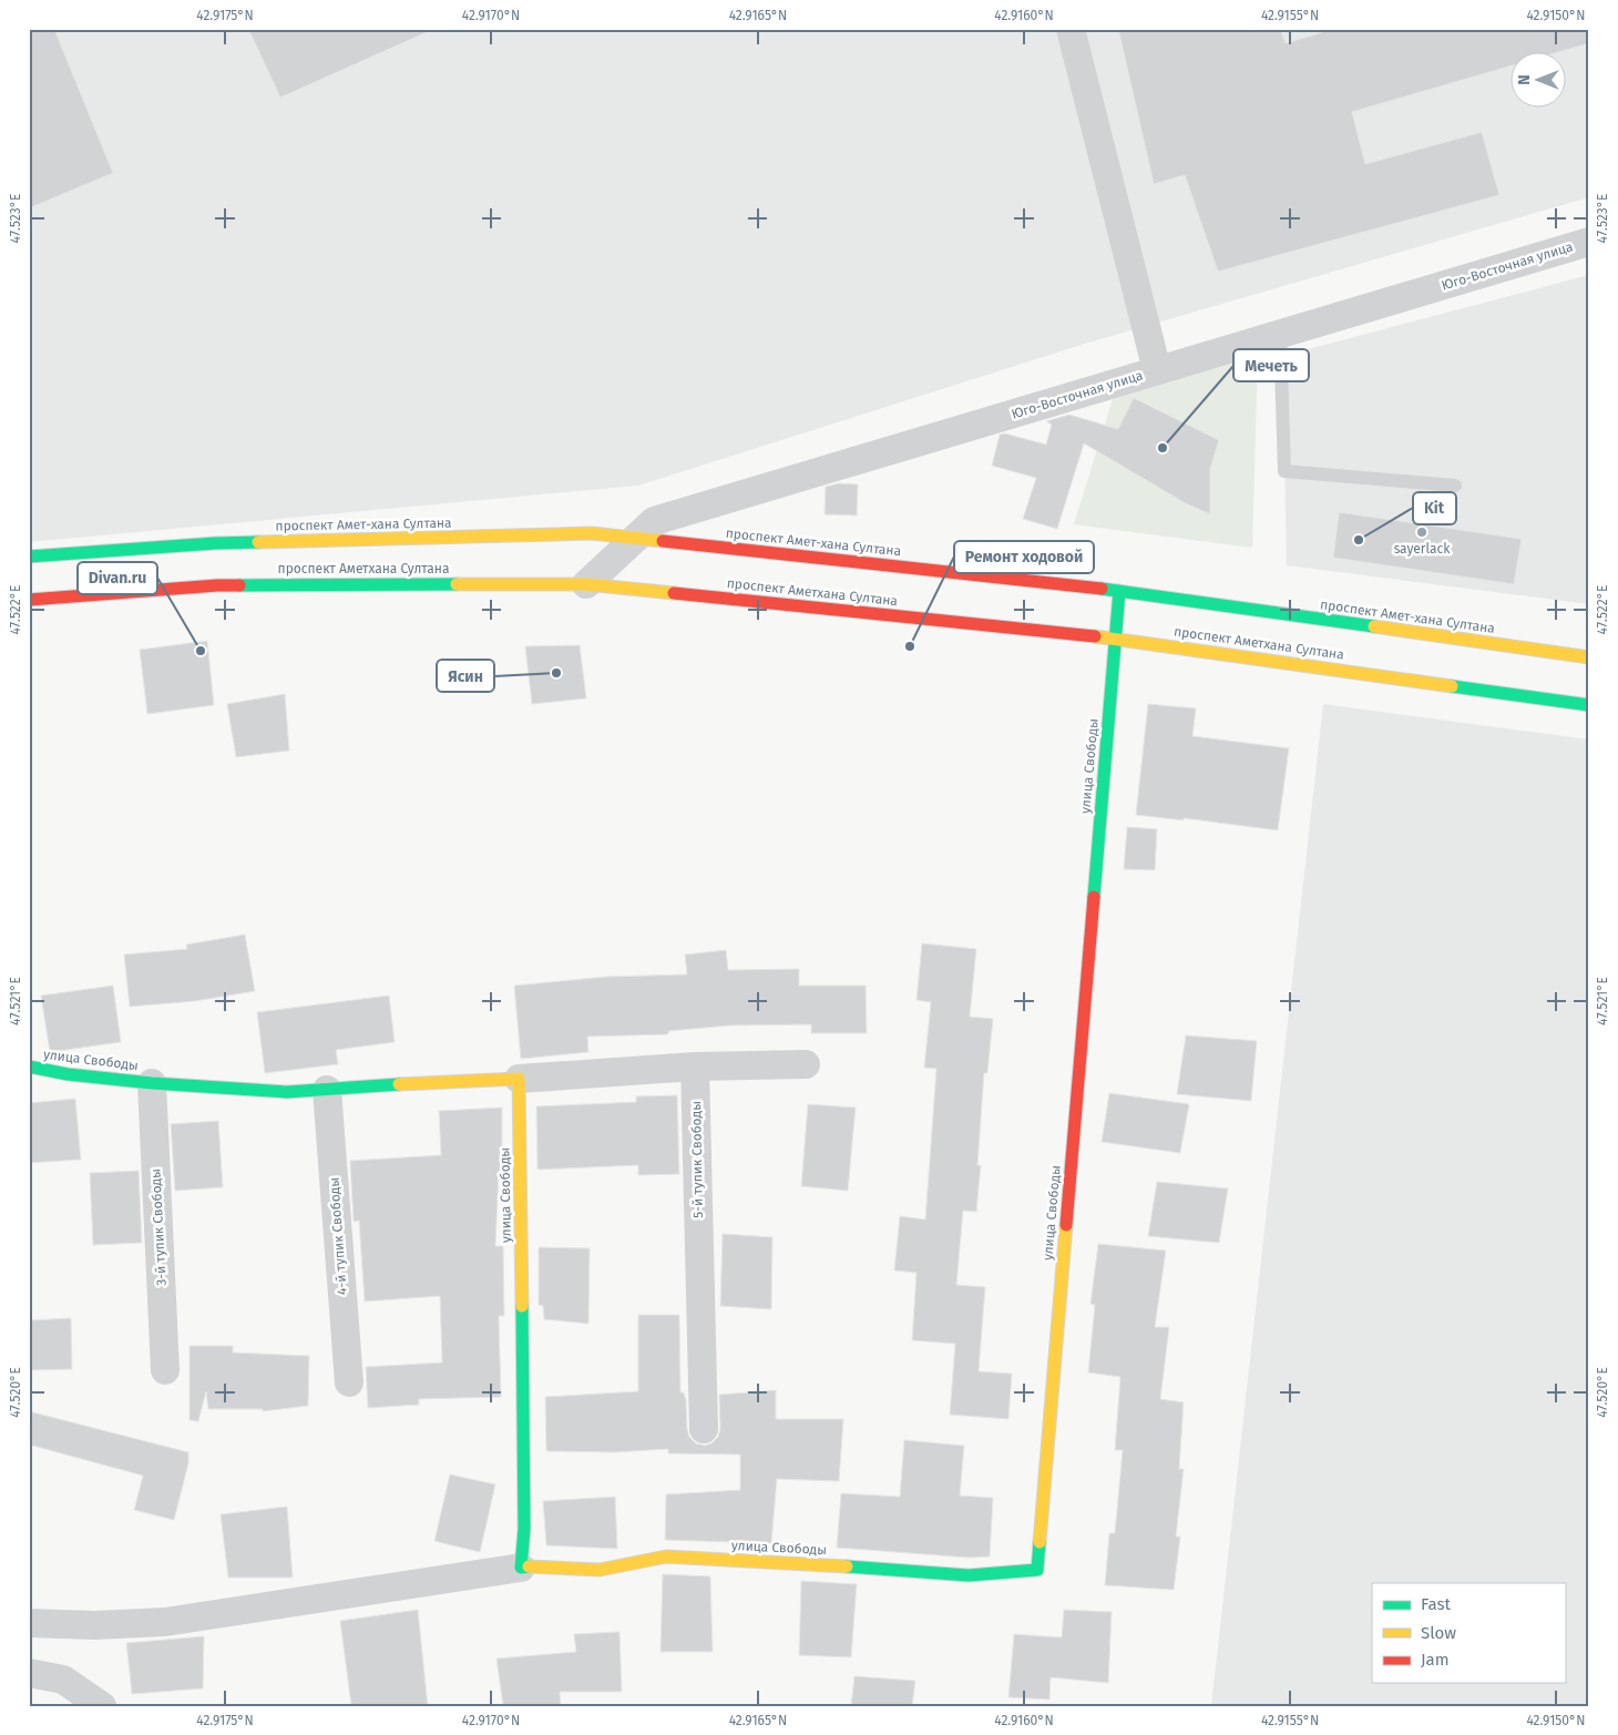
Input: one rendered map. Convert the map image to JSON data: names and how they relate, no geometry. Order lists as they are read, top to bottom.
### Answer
{
  "streets": {
    "main road": ["проспект Амет-хана Султана", "проспект Аметхана Султана", "улица Свободы"],
    "street": [
      "Юго-Восточная улица",
      "5-й тупик Свободы",
      "3-й тупик Свободы",
      "4-й тупик Свободы"
    ]
  },
  "crossings": [
    ["Юго-Восточная улица", "проспект Амет-хана Султана"],
    ["Юго-Восточная улица", "проспект Аметхана Султана"],
    ["проспект Амет-хана Султана", "улица Свободы"],
    ["проспект Аметхана Султана", "улица Свободы"],
    ["улица Свободы", "3-й тупик Свободы"],
    ["улица Свободы", "4-й тупик Свободы"]
  ],
  "places": [
    "Мечеть",
    "sayerlack",
    "Kit",
    "Ремонт ходовой",
    "Divan.ru",
    "Ясин"
  ],
  "legend": ["Fast", "Slow", "Jam"],
  "north": "left",
  "coordinates": [
    "42.9175°N",
    "42.9170°N",
    "42.9165°N",
    "42.9160°N",
    "42.9155°N",
    "42.9150°N",
    "47.523°E",
    "47.522°E",
    "47.521°E",
    "47.520°E"
  ]
}
